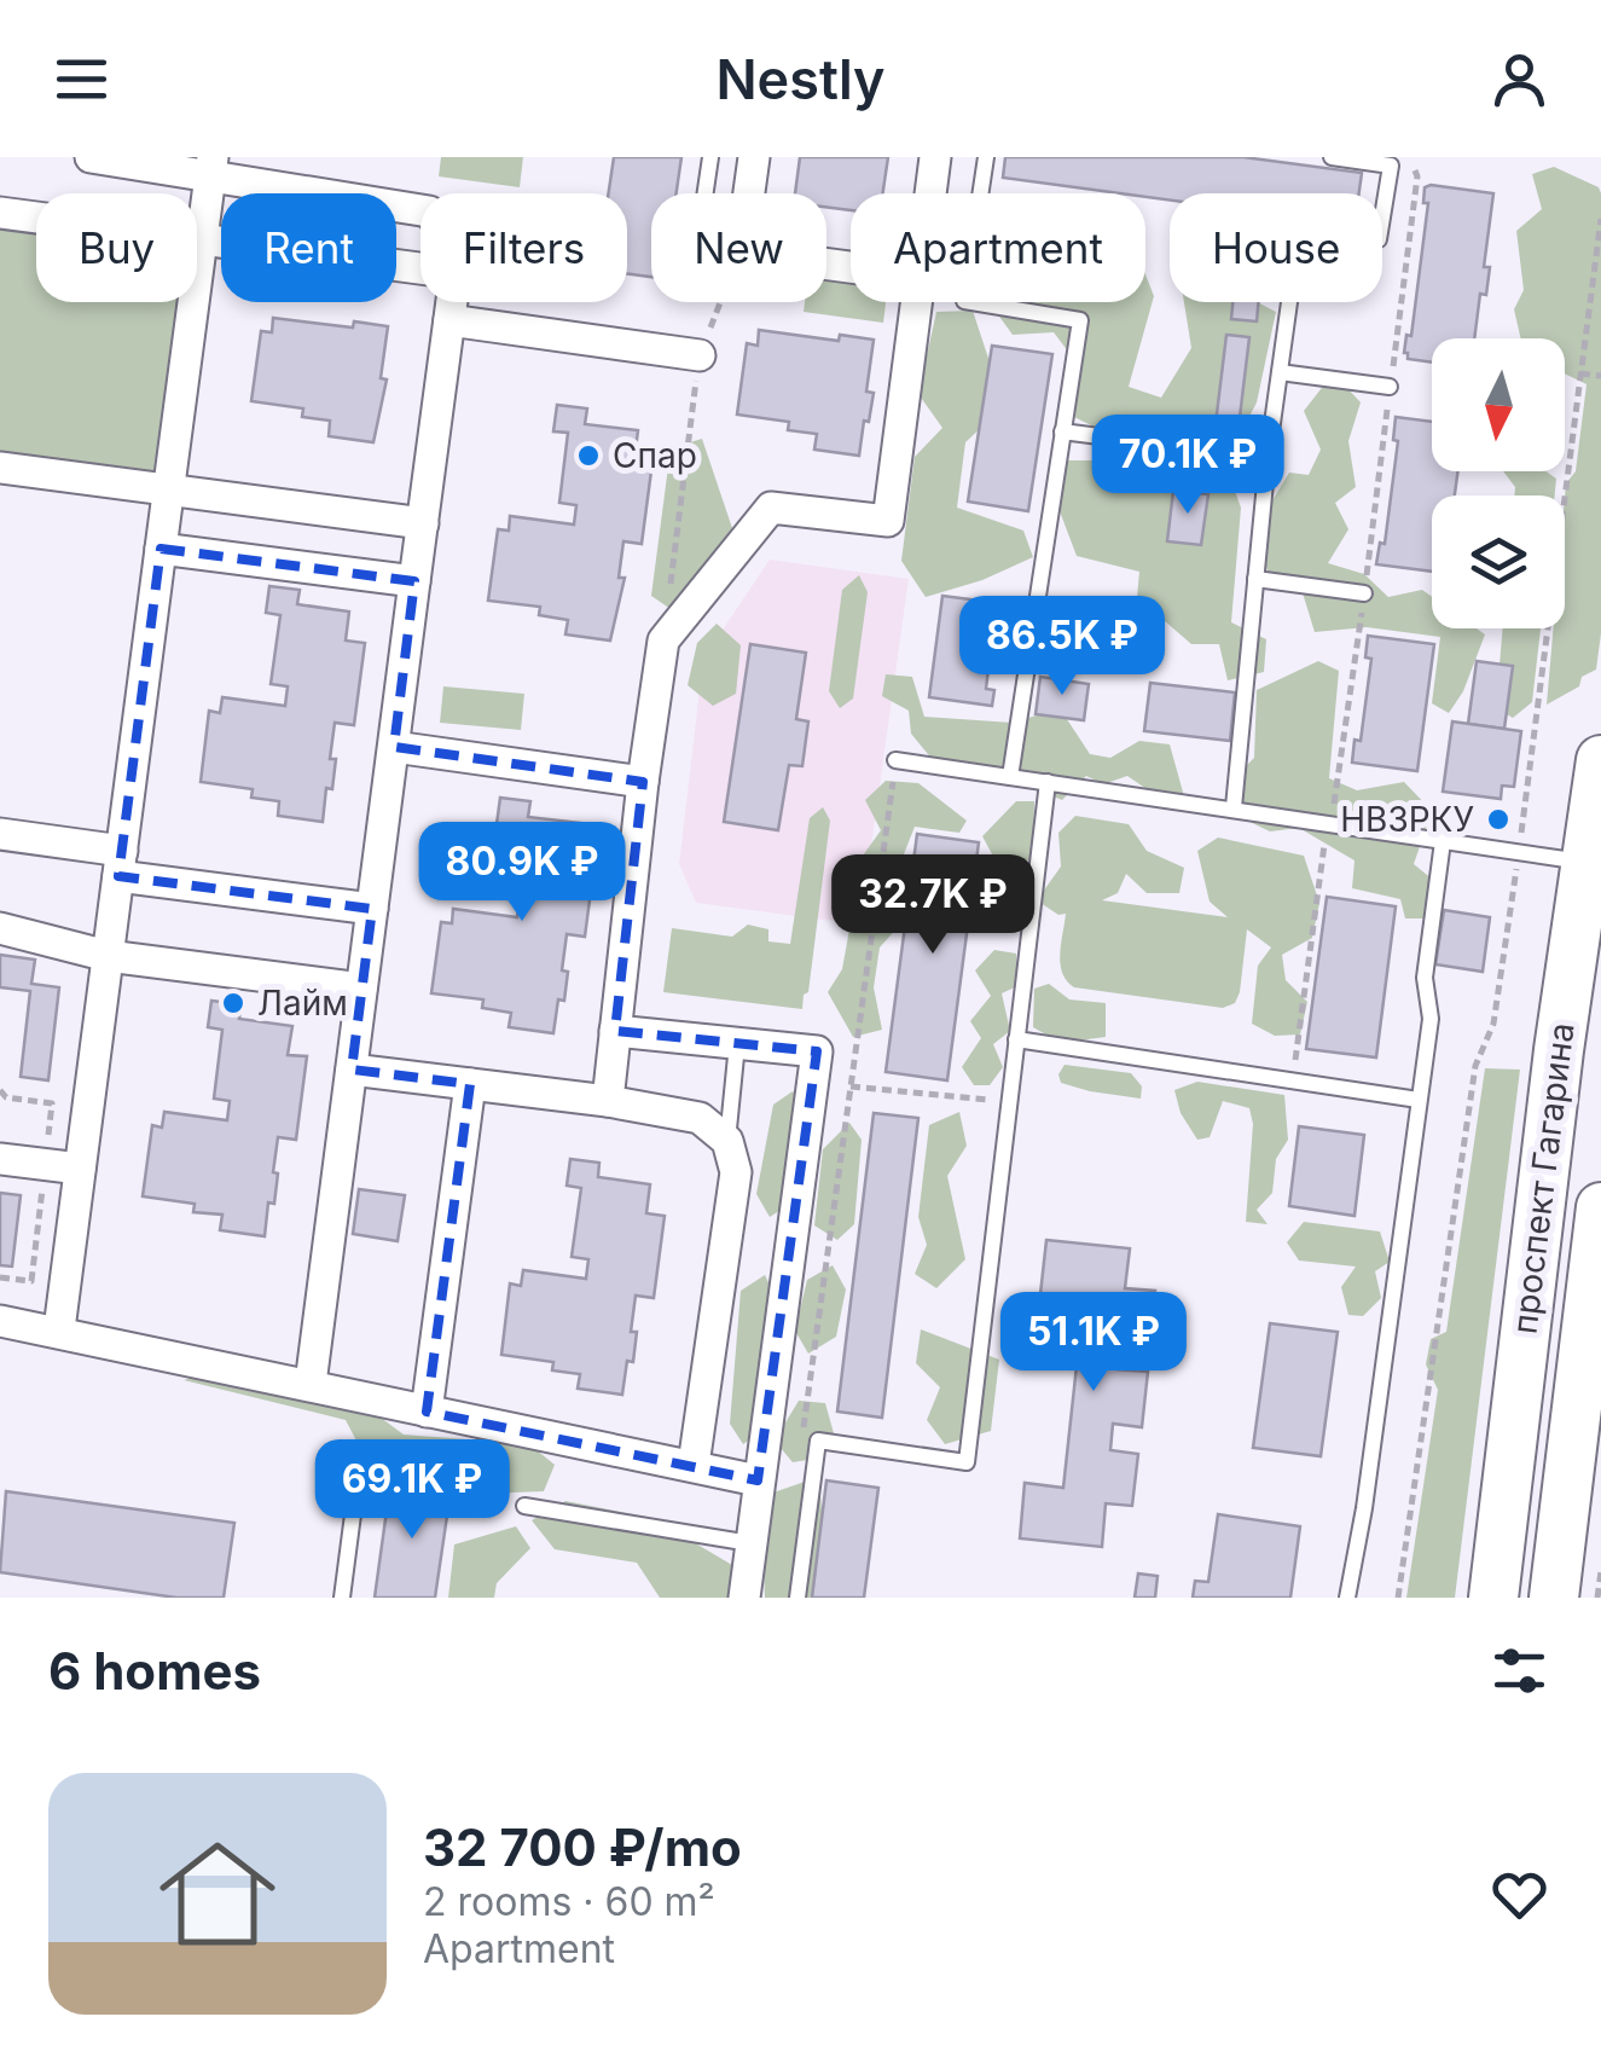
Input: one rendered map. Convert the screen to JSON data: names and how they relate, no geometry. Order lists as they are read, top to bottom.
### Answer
{
  "streets": {
    "main road": ["проспект Гагарина"]
  },
  "places": ["Спар", "НВЗРКУ", "Лайм"],
  "north": "bottom",
  "page": {
    "header": "Nestly",
    "chip": [
      "Buy",
      "Rent",
      "Filters",
      "New",
      "Apartment",
      "House"
    ],
    "price": [
      "70.1K ₽",
      "86.5K ₽",
      "80.9K ₽",
      "32.7K ₽",
      "51.1K ₽",
      "69.1K ₽"
    ],
    "heading": "6 homes",
    "list": [
      {
        "name": "32 700 ₽/mo",
        "note": "2 rooms · 60 m² · Apartment"
      }
    ]
  }
}
